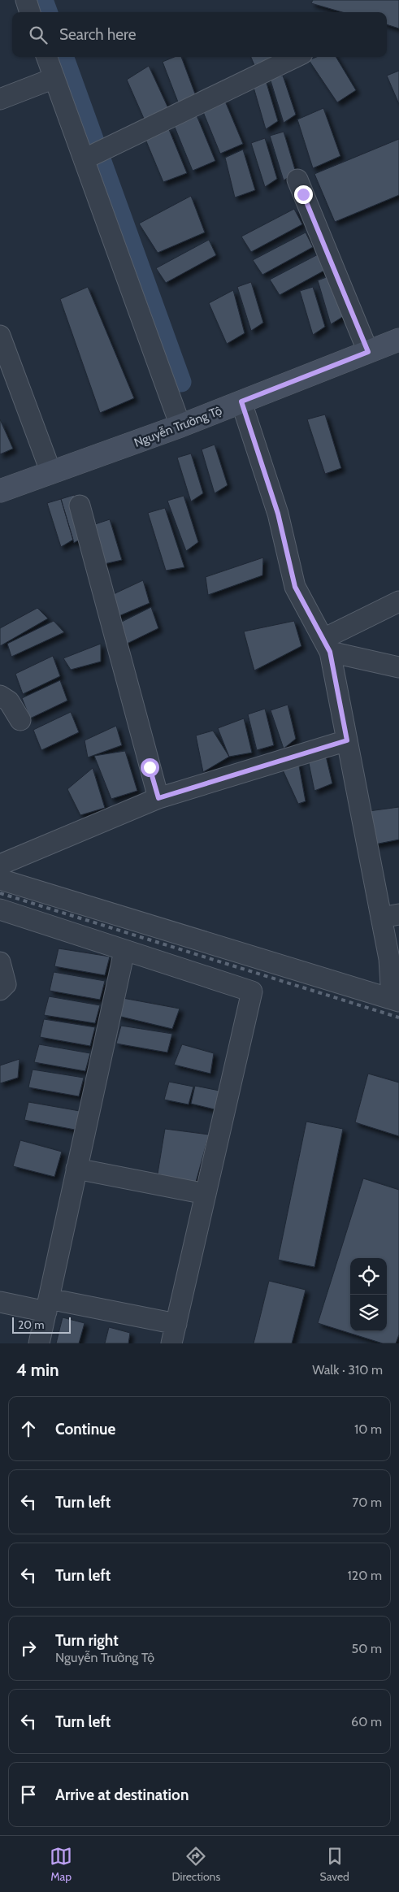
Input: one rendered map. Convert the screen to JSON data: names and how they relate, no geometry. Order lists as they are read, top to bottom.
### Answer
{
  "streets": {
    "main road": ["Nguyễn Trường Tộ"]
  },
  "scale_bar": "20 m",
  "page": {
    "search": "Search here",
    "scale": "20 m",
    "heading": ["4 min", "Walk · 310 m"],
    "list": [
      ["Continue", "10 m"],
      ["Turn left", "70 m"],
      ["Turn left", "120 m"],
      ["Turn right", "Nguyễn Trường Tộ", "50 m"],
      ["Turn left", "60 m"],
      "Arrive at destination"
    ],
    "nav": ["Map", "Directions", "Saved"]
  }
}
